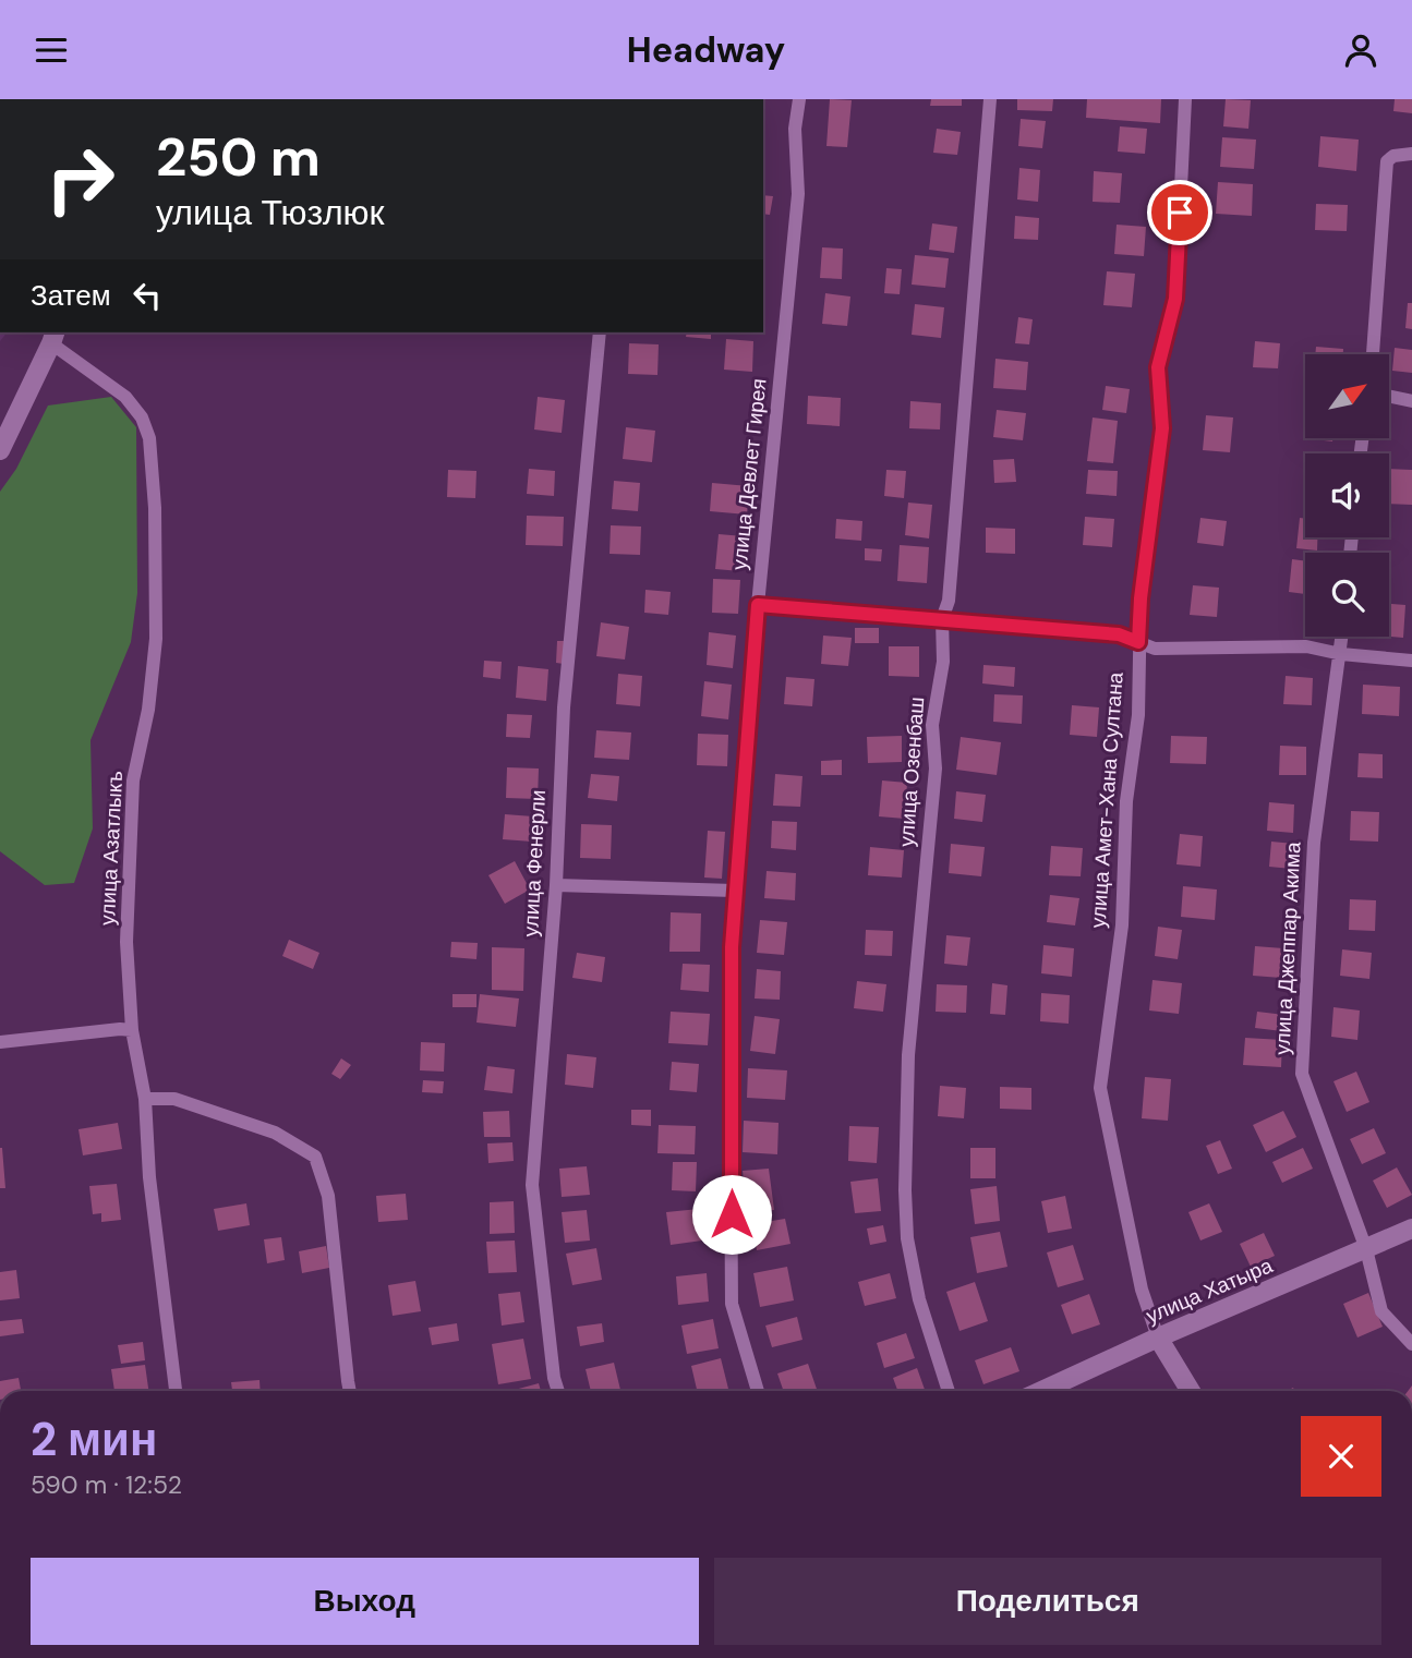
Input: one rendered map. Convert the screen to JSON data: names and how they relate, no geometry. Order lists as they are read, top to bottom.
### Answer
{
  "streets": {
    "street": [
      "улица Девлет Гирея",
      "улица Озенбаш",
      "улица Амет-Хана Султана",
      "улица Азатлыкъ",
      "улица Фенерли",
      "улица Джеппар Акима",
      "улица Хатыра"
    ]
  },
  "crossings": [
    ["улица Амет-Хана Султана", "улица Хатыра"],
    ["улица Джеппар Акима", "улица Хатыра"]
  ],
  "north": "top right",
  "page": {
    "header": "Headway",
    "turn": ["250 m", "улица Тюзлюк"],
    "then": "Затем",
    "heading": ["2 мин", "590 m · 12:52"],
    "buttons": ["Выход", "Поделиться"]
  }
}
